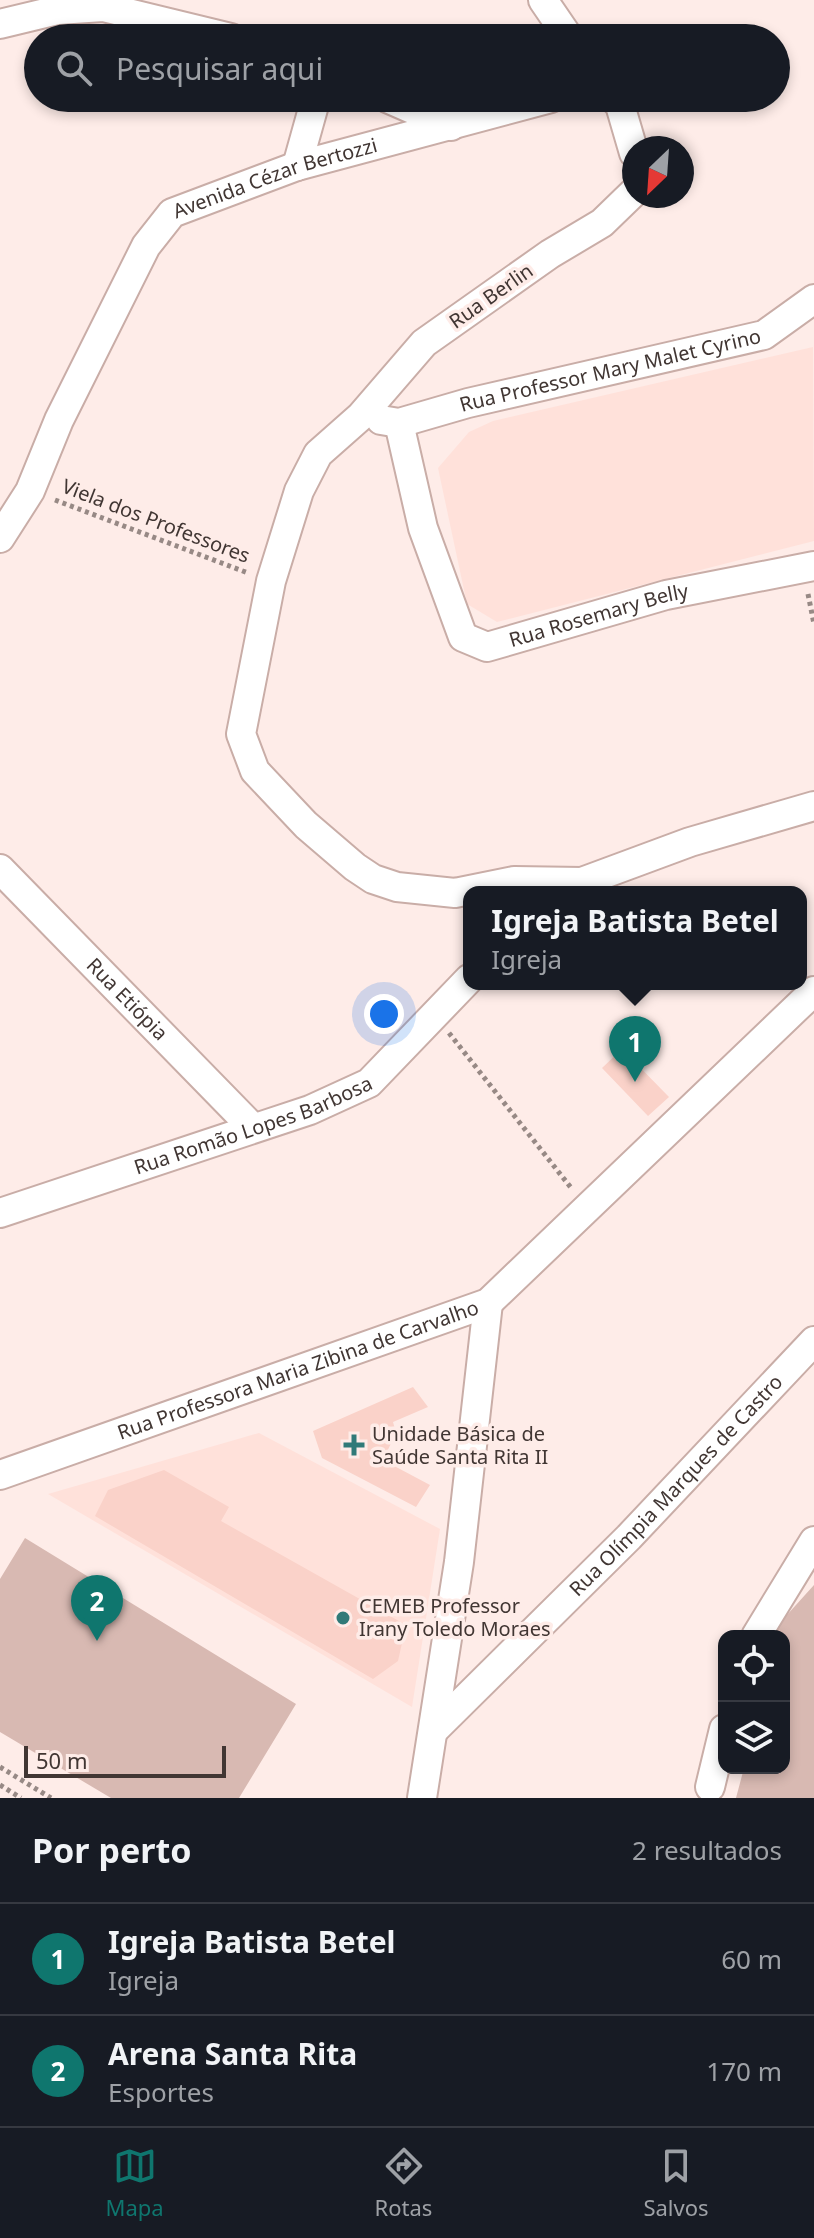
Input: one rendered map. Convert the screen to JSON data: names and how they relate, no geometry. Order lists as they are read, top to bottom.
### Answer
{
  "streets": {
    "street": [
      "Avenida Cézar Bertozzi",
      "Rua Berlin",
      "Rua Professor Mary Malet Cyrino",
      "Rua Rosemary Belly",
      "Rua Etiópia",
      "Rua Romão Lopes Barbosa",
      "Rua Professora Maria Zibina de Carvalho",
      "Rua Olímpia Marques de Castro"
    ],
    "path": ["Viela dos Professores"]
  },
  "crossings": [
    ["Avenida Cézar Bertozzi", "Viela dos Professores"],
    ["Rua Berlin", "Viela dos Professores"],
    ["Rua Professor Mary Malet Cyrino", "Rua Rosemary Belly"],
    ["Rua Etiópia", "Rua Romão Lopes Barbosa"]
  ],
  "places": {
    "health": ["Unidade Básica de Saúde Santa Rita II"],
    "other": ["CEMEB Professor Irany Toledo Moraes"]
  },
  "scale_bar": "50 m",
  "north": "bottom left",
  "page": {
    "search": "Pesquisar aqui",
    "popup": ["Igreja Batista Betel", "Igreja"],
    "pins": ["1", "2"],
    "scale": "50 m",
    "heading": ["Por perto", "2 resultados"],
    "list": [
      {
        "mark": "1",
        "name": "Igreja Batista Betel",
        "note": "Igreja",
        "value": "60 m"
      },
      {
        "mark": "2",
        "name": "Arena Santa Rita",
        "note": "Esportes",
        "value": "170 m"
      }
    ],
    "nav": ["Mapa", "Rotas", "Salvos"]
  }
}
